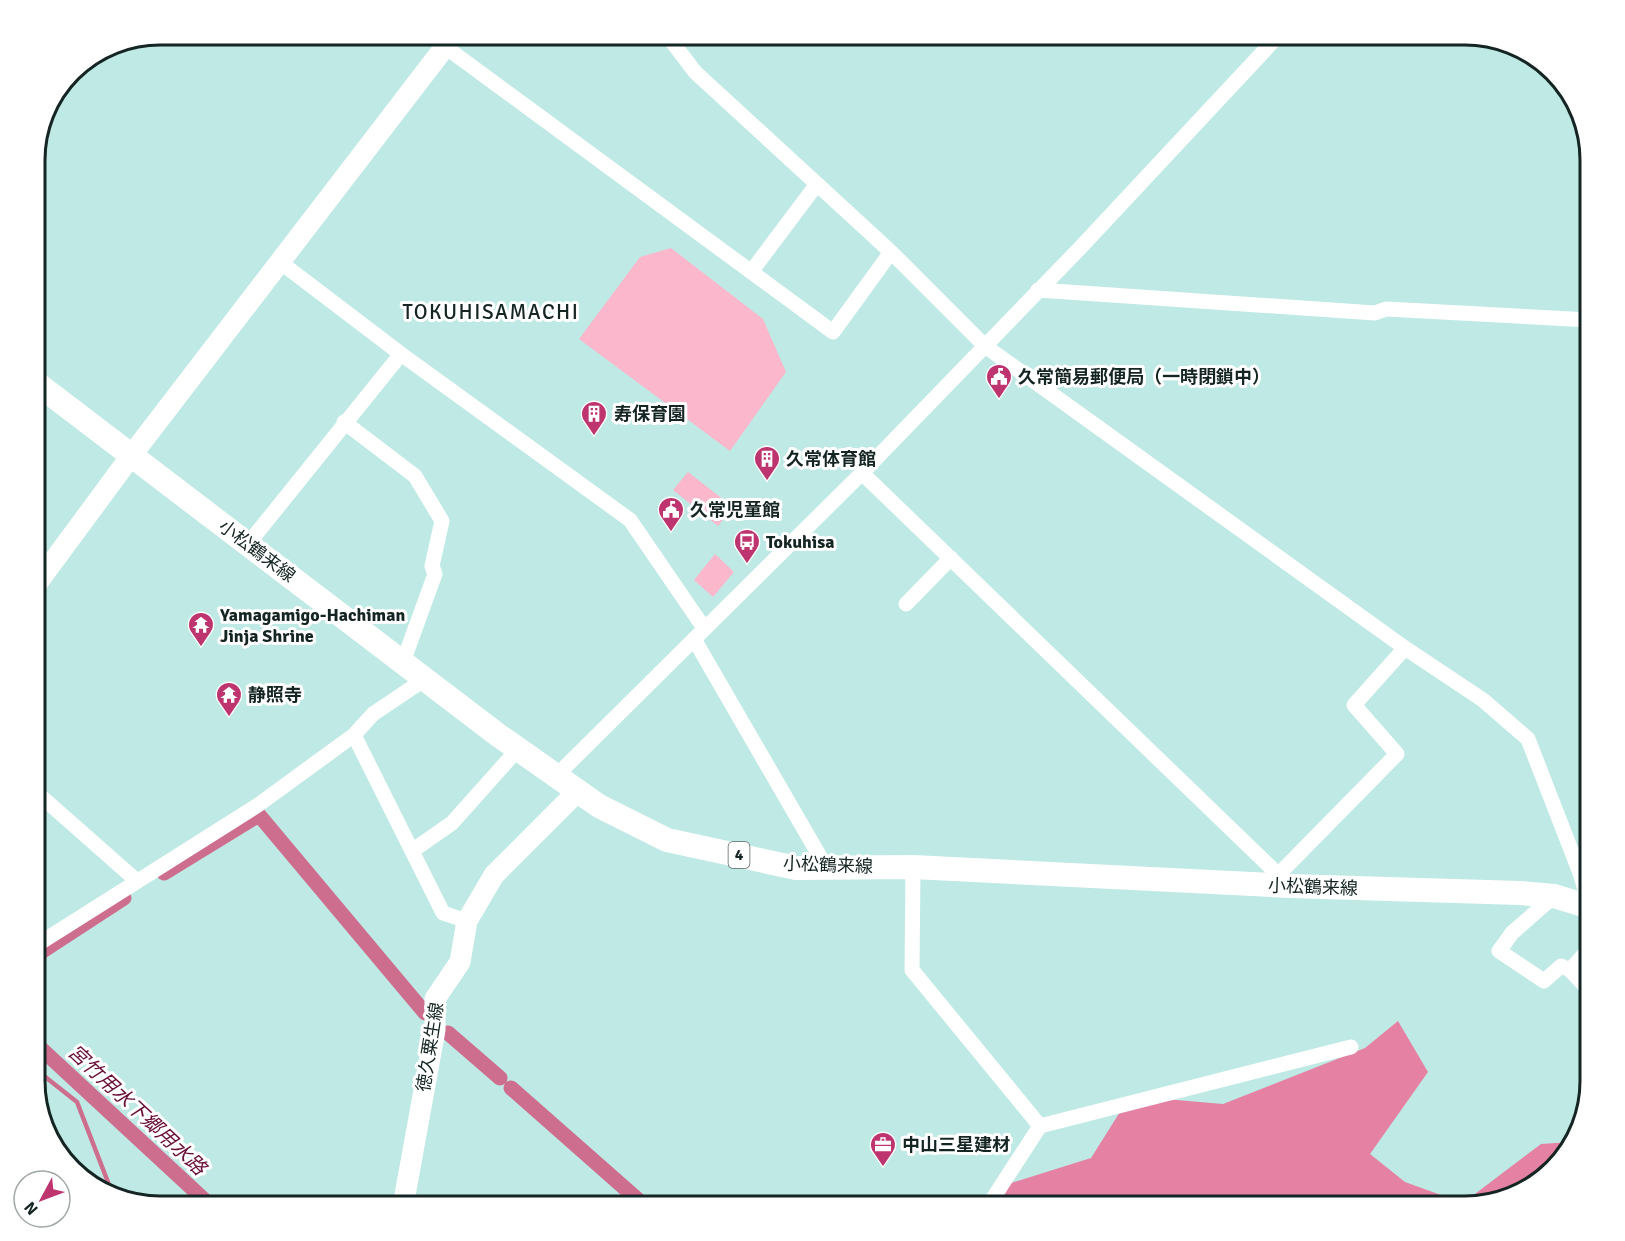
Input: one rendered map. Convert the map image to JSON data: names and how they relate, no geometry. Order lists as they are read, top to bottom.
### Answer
{
  "streets": {
    "main road": ["小松鶴来線", "4"],
    "street": ["徳久粟生線"]
  },
  "crossings": [
    ["小松鶴来線", "徳久粟生線"]
  ],
  "districts": ["TOKUHISAMACHI"],
  "water": ["宮竹用水下郷用水路"],
  "places": {
    "public building": ["久常簡易郵便局（一時閉鎖中）", "久常児童館"],
    "building": ["寿保育園", "久常体育館"],
    "bus stop": ["Tokuhisa"],
    "temple": ["Yamagamigo-Hachiman Jinja Shrine", "静照寺"],
    "office": ["中山三星建材"]
  },
  "north": "bottom left"
}
